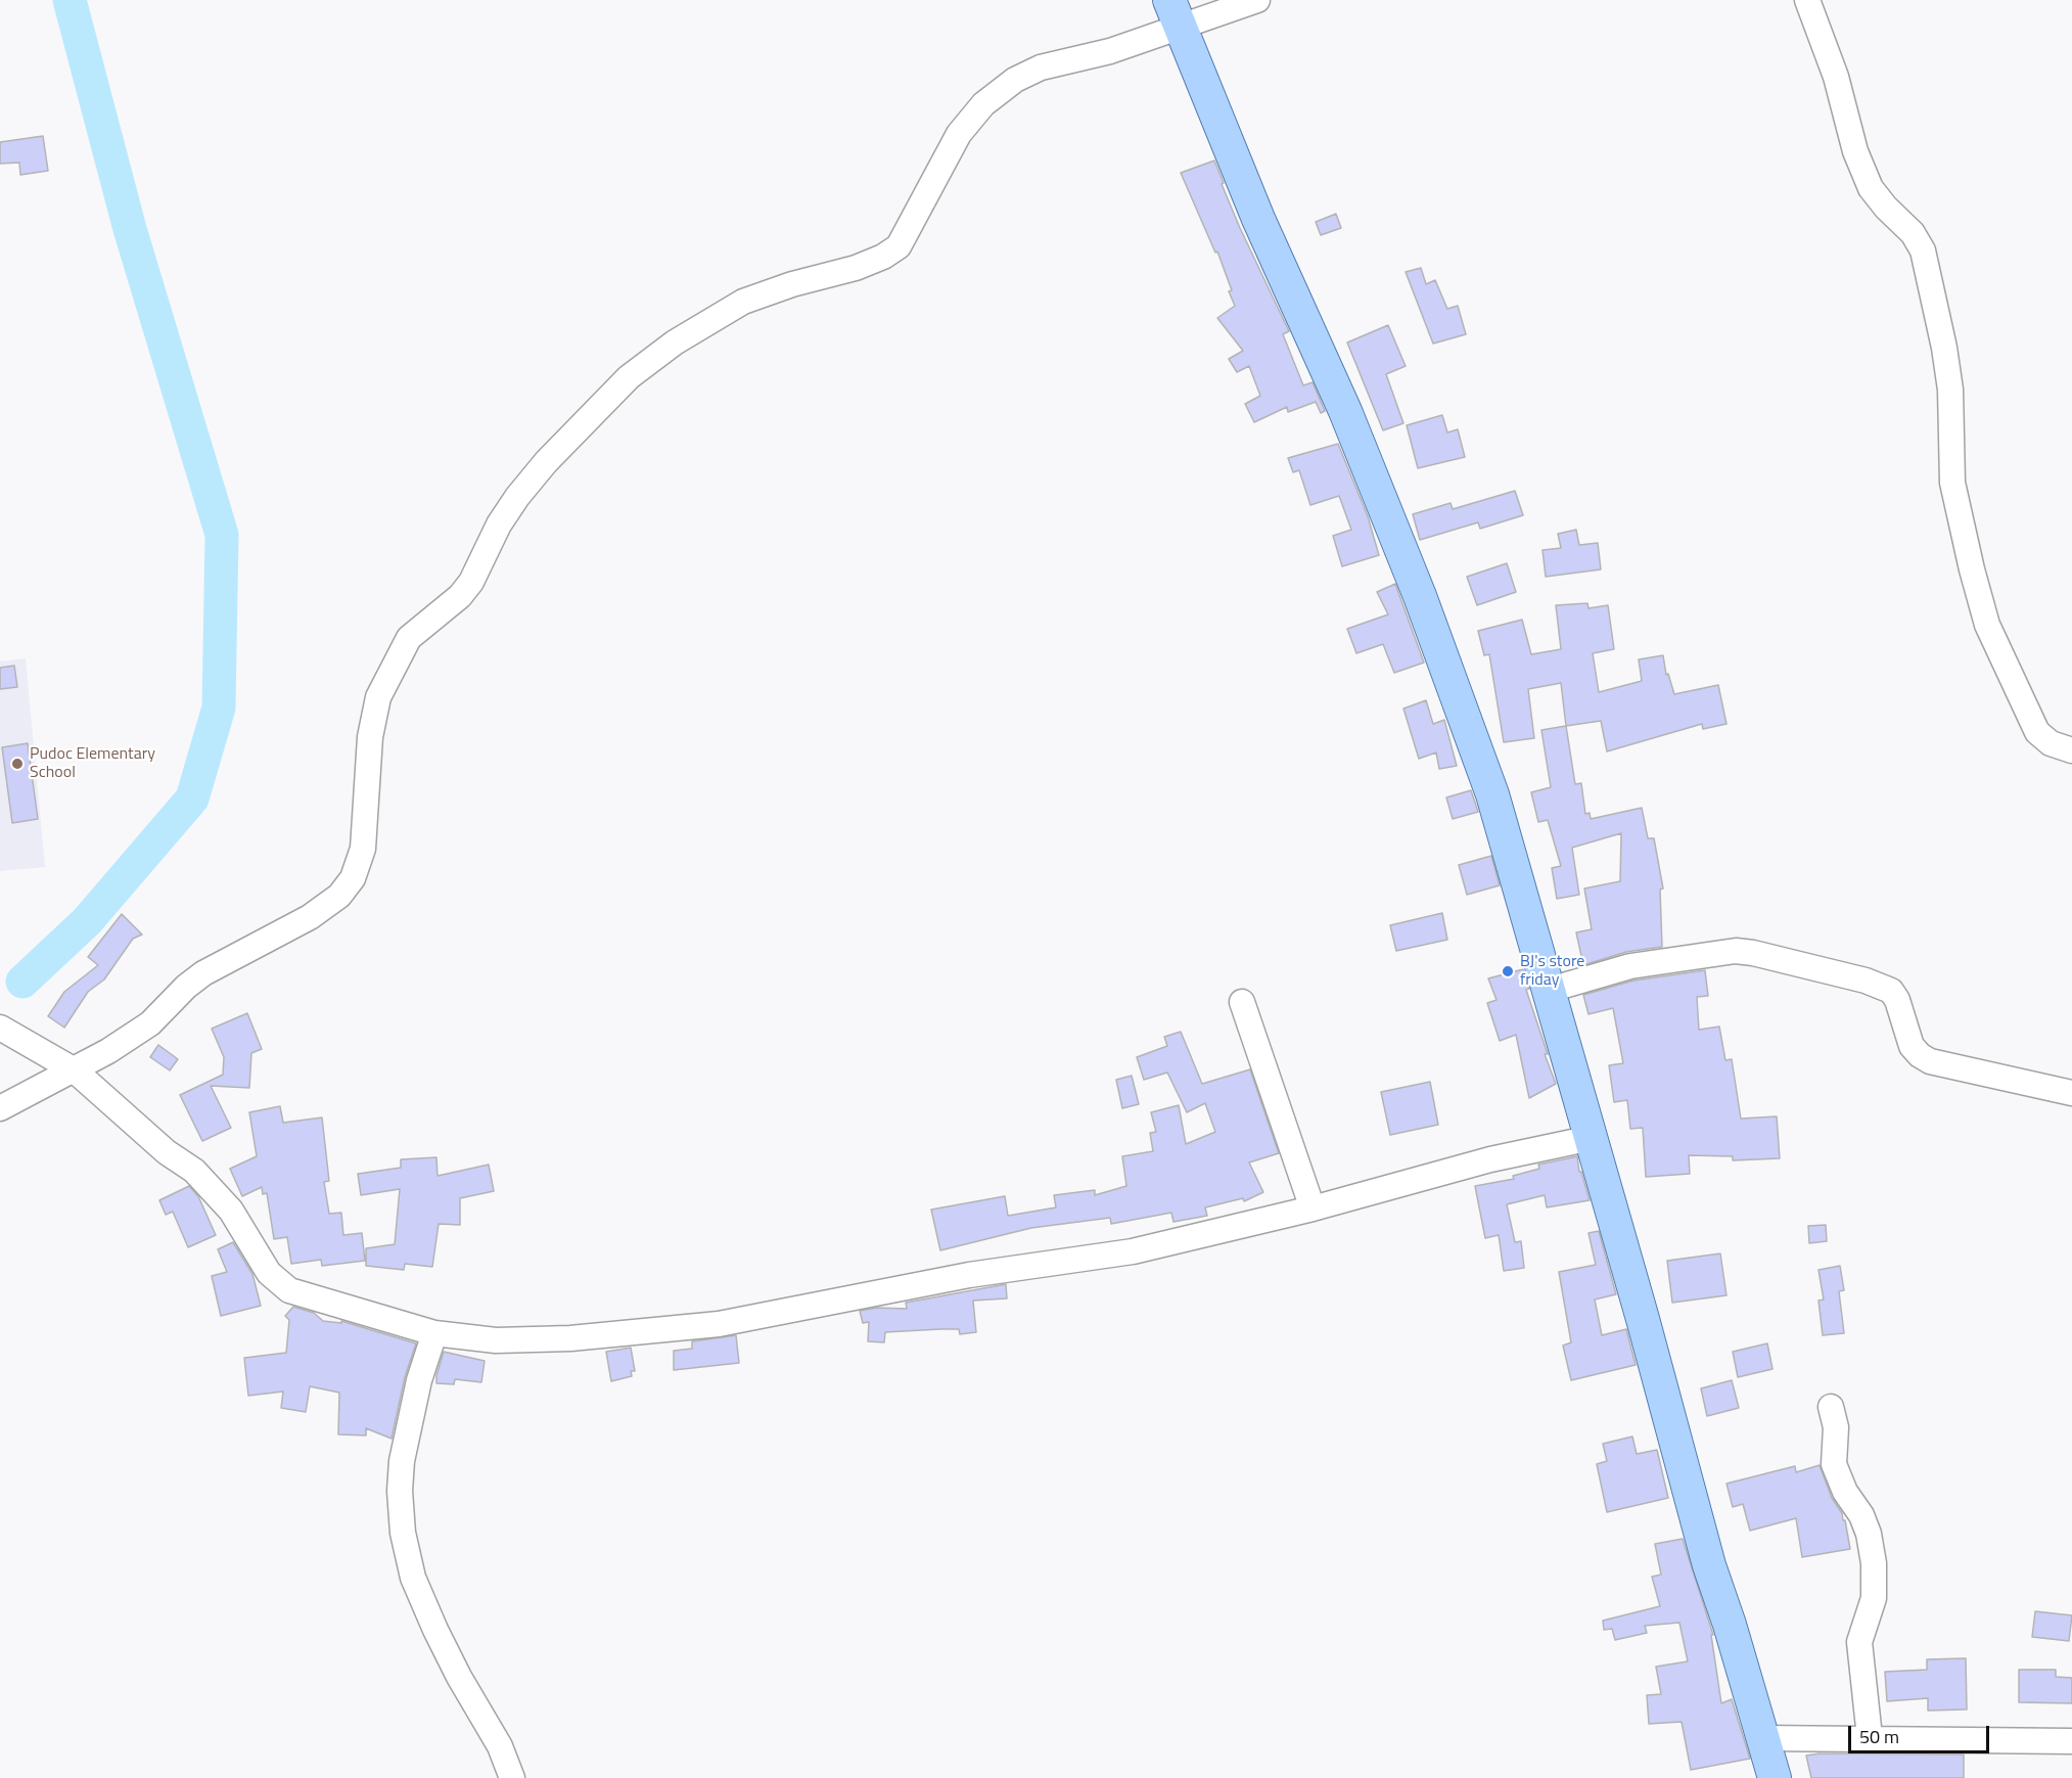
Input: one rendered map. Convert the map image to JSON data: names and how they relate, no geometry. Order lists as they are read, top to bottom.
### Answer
{
  "places": ["Pudoc Elementary School", "BJ's store friday"],
  "scale_bar": "50 m"
}
